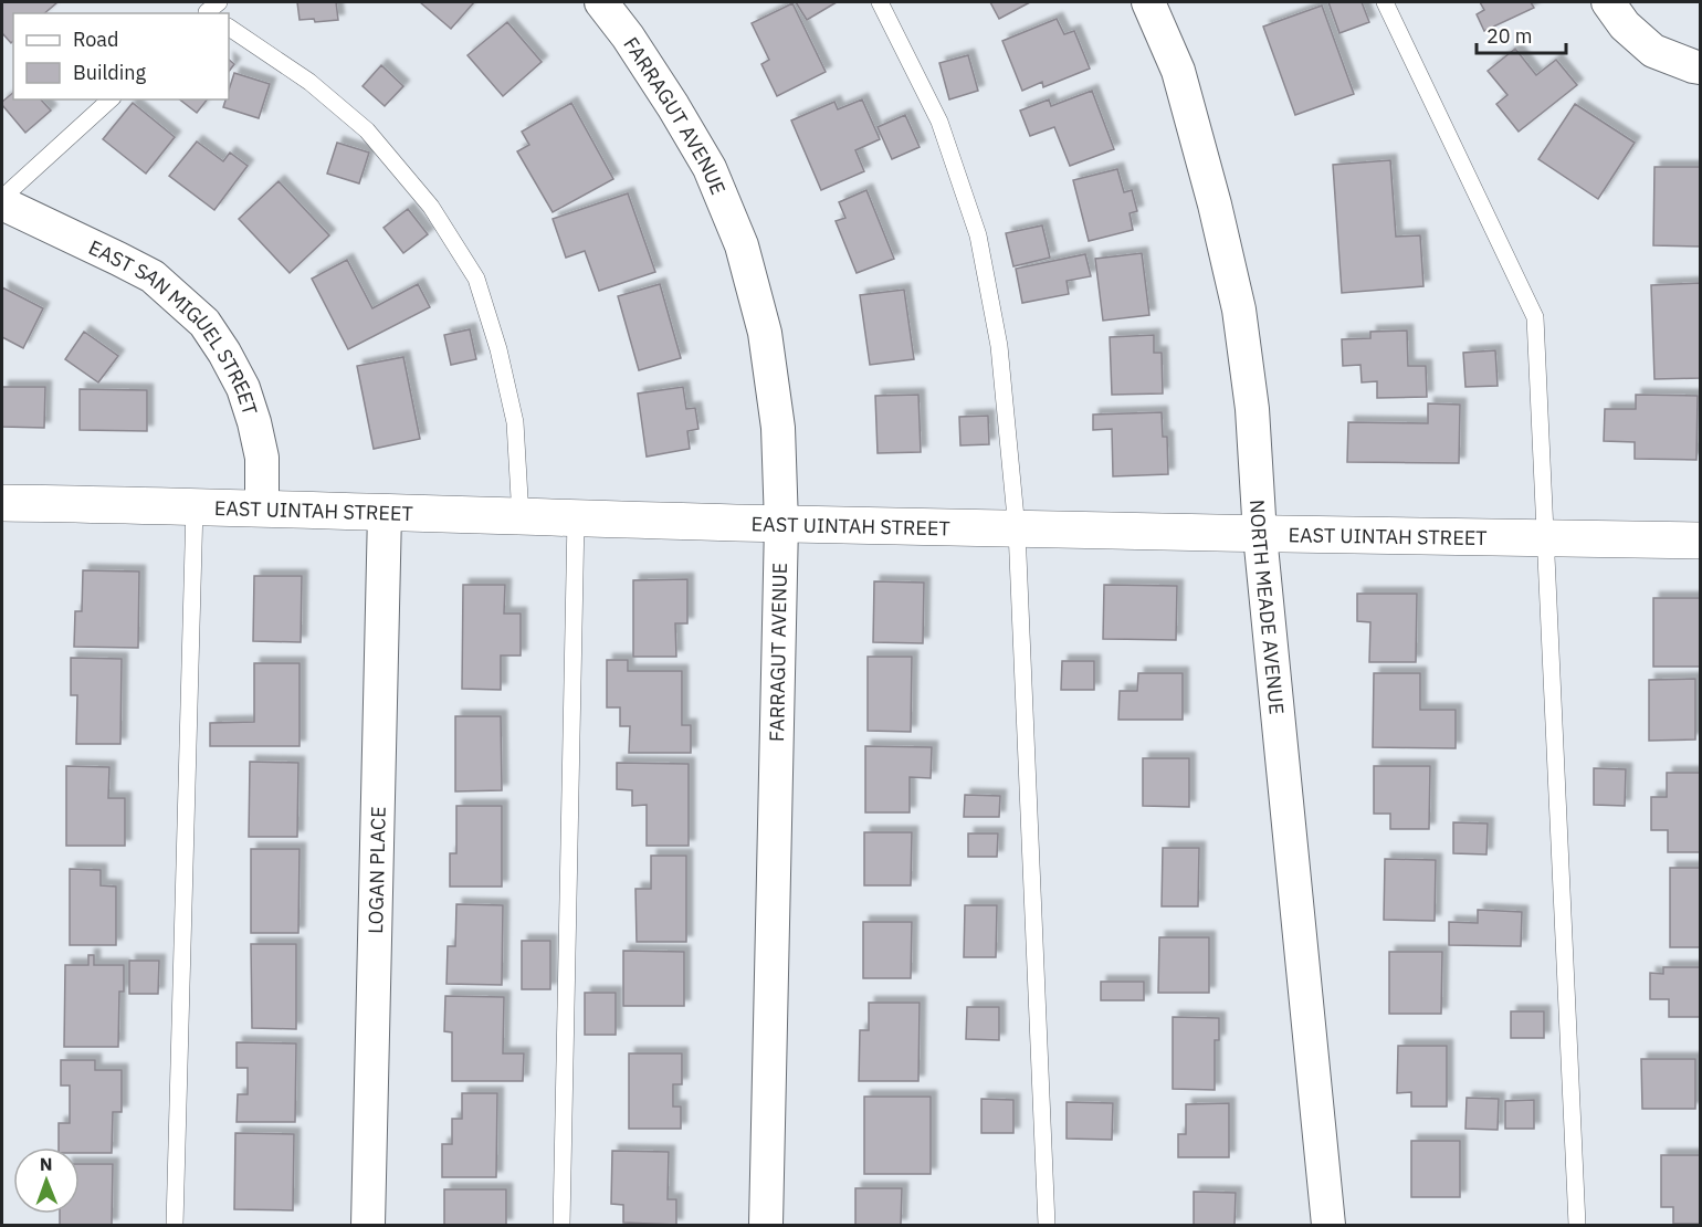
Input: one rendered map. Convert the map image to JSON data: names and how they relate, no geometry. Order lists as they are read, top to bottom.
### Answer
{
  "streets": {
    "main road": ["EAST UINTAH STREET"],
    "street": [
      "FARRAGUT AVENUE",
      "EAST SAN MIGUEL STREET",
      "NORTH MEADE AVENUE",
      "LOGAN PLACE"
    ]
  },
  "crossings": [
    ["FARRAGUT AVENUE", "EAST UINTAH STREET"],
    ["EAST SAN MIGUEL STREET", "EAST UINTAH STREET"],
    ["EAST UINTAH STREET", "NORTH MEADE AVENUE"],
    ["EAST UINTAH STREET", "LOGAN PLACE"]
  ],
  "legend": ["Road", "Building"],
  "scale_bar": "20 m",
  "north": "top"
}
